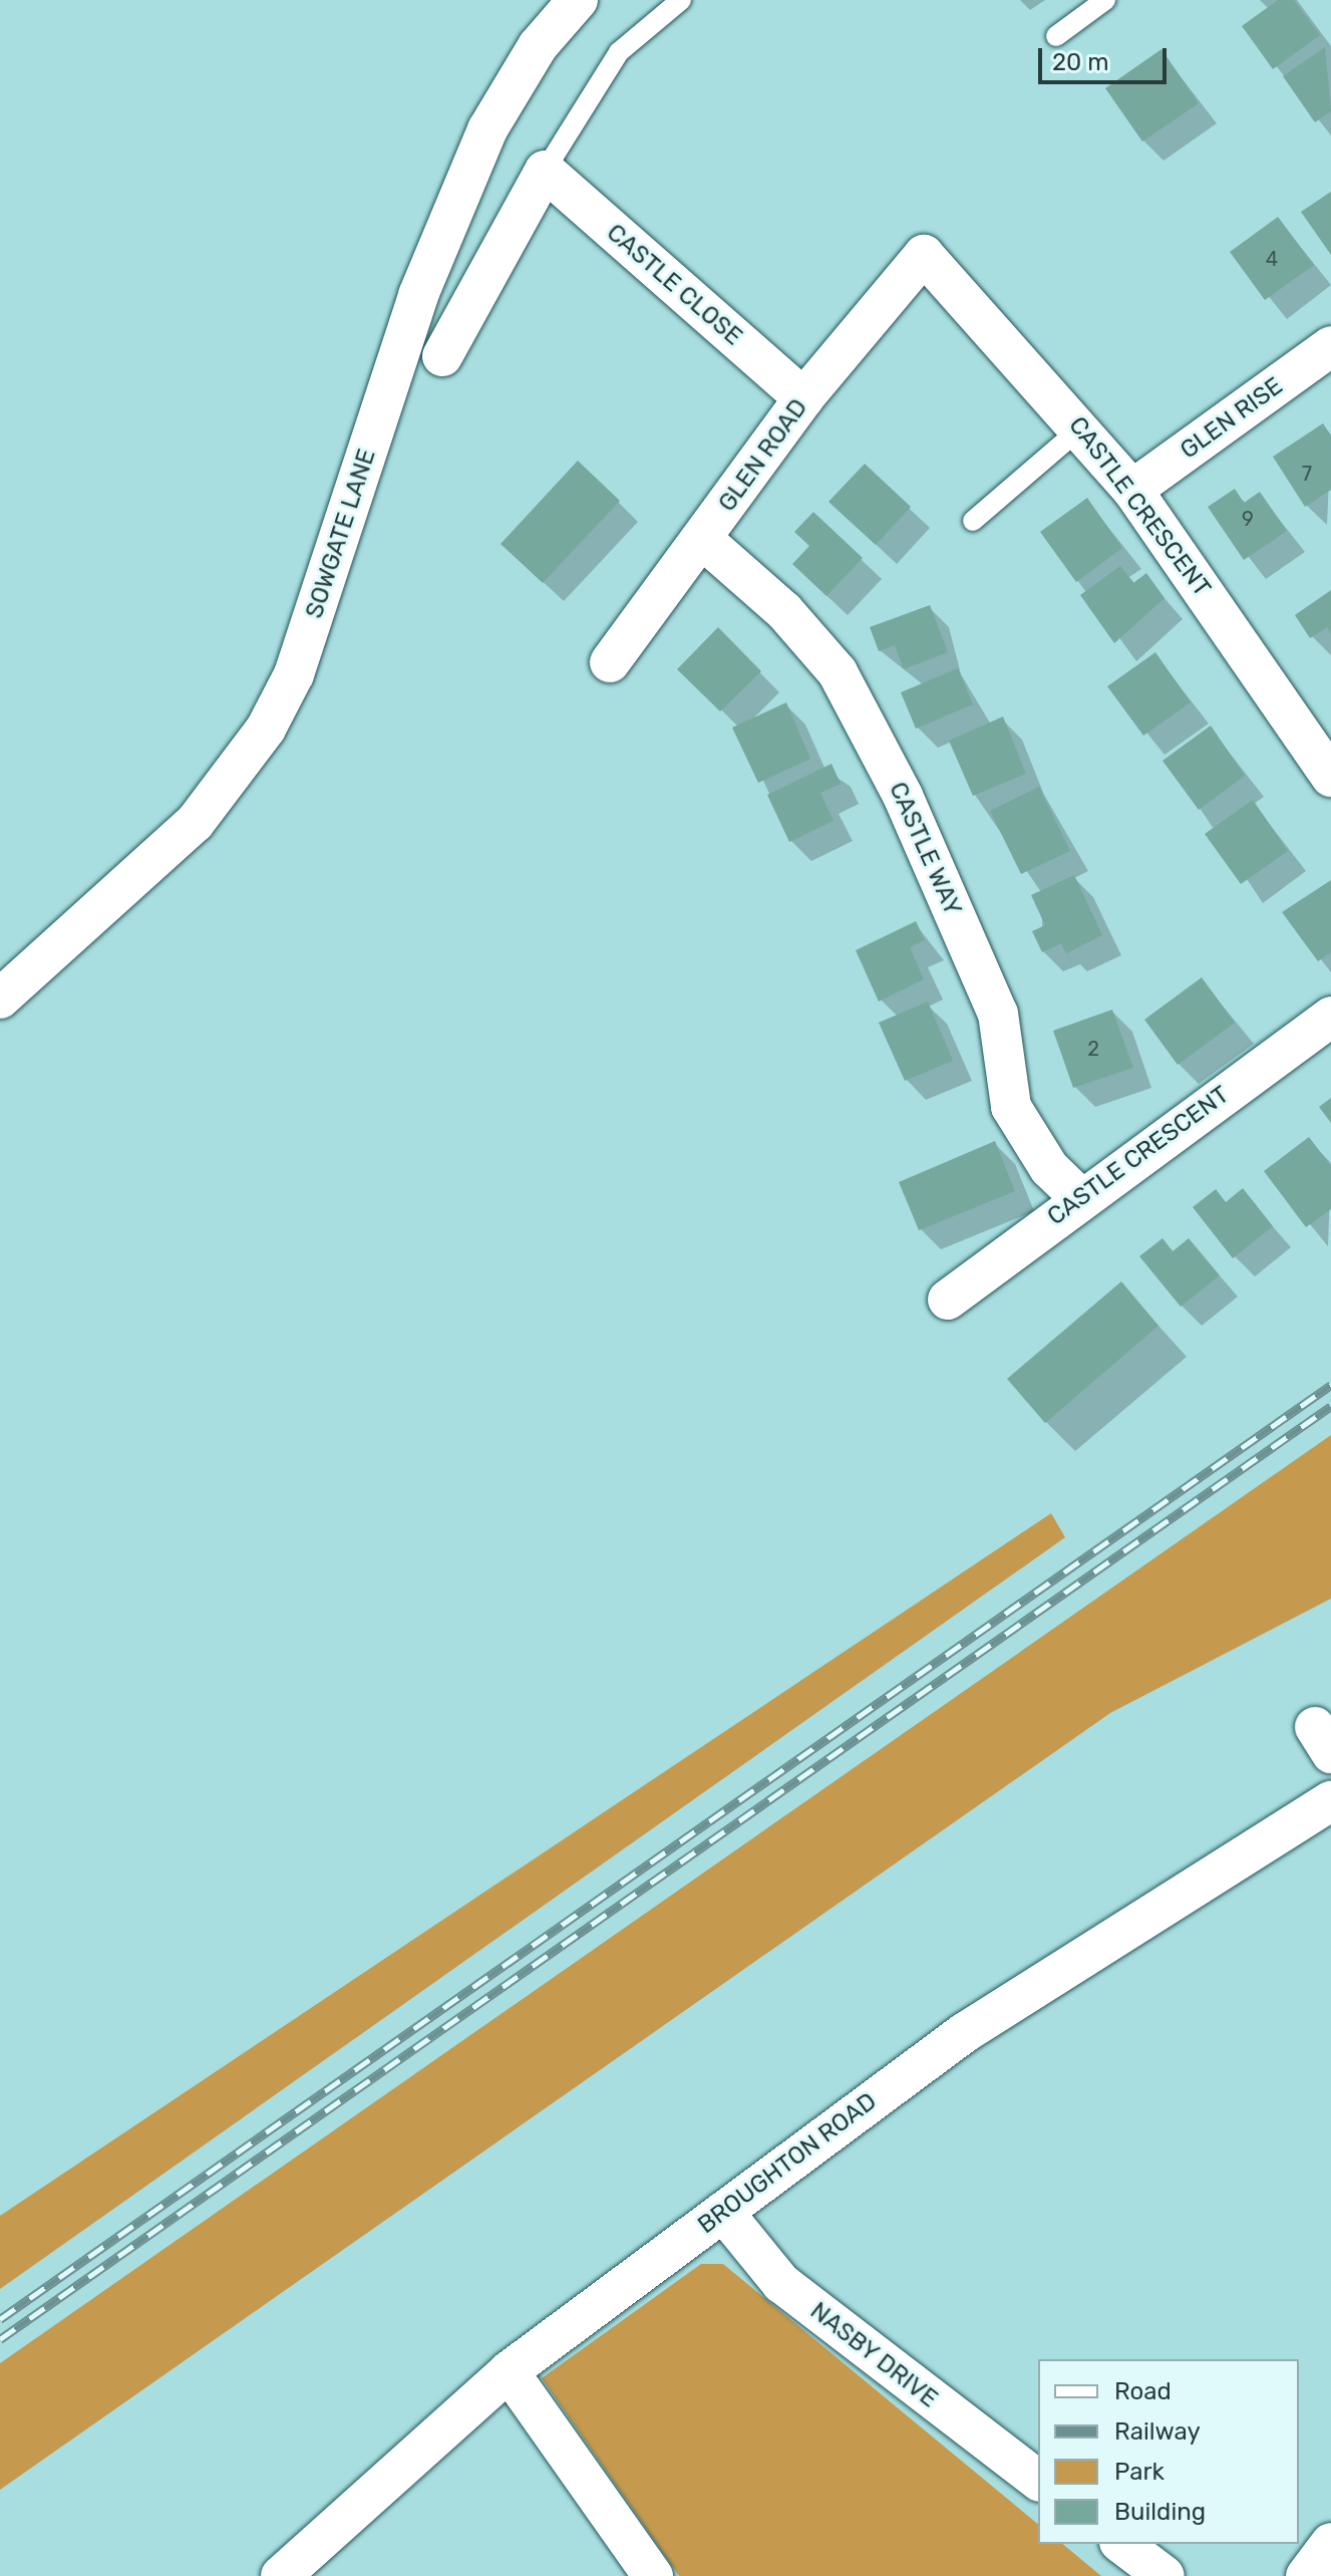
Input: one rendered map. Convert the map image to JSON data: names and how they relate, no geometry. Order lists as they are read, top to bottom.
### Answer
{
  "streets": {
    "street": [
      "CASTLE CLOSE",
      "GLEN RISE",
      "GLEN ROAD",
      "CASTLE CRESCENT",
      "SOWGATE LANE",
      "CASTLE WAY",
      "BROUGHTON ROAD",
      "NASBY DRIVE"
    ]
  },
  "crossings": [
    ["CASTLE CLOSE", "GLEN ROAD"],
    ["GLEN RISE", "CASTLE CRESCENT"],
    ["GLEN ROAD", "CASTLE CRESCENT"],
    ["GLEN ROAD", "CASTLE WAY"],
    ["CASTLE CRESCENT", "CASTLE WAY"],
    ["BROUGHTON ROAD", "NASBY DRIVE"]
  ],
  "house_numbers": [
    "4",
    "7",
    "9",
    "2"
  ],
  "legend": [
    "Road",
    "Railway",
    "Park",
    "Building"
  ],
  "scale_bar": "20 m"
}
